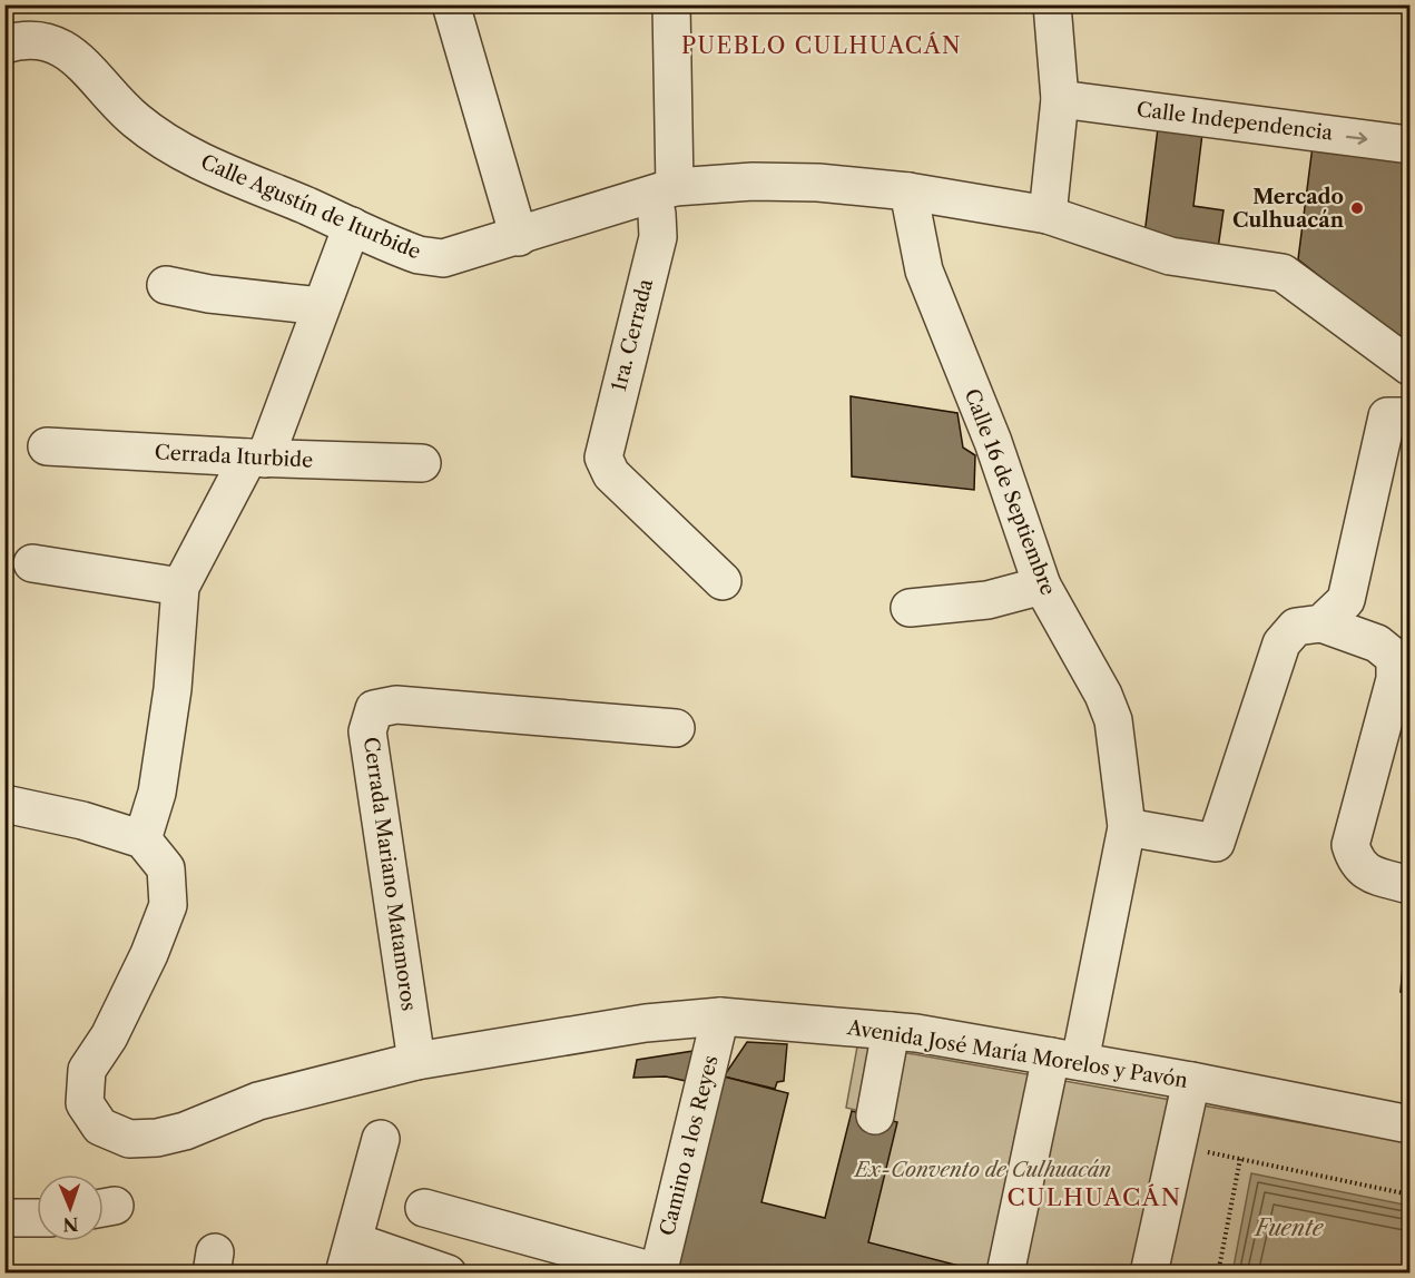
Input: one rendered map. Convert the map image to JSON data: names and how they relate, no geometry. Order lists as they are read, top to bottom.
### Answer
{
  "streets": {
    "street": [
      "Calle Independencia",
      "Calle Agustín de Iturbide",
      "1ra. Cerrada",
      "Cerrada Iturbide",
      "Calle 16 de Septiembre",
      "Cerrada Mariano Matamoros",
      "Avenida José María Morelos y Pavón",
      "Camino a los Reyes"
    ]
  },
  "crossings": [
    ["Calle Agustín de Iturbide", "1ra. Cerrada"],
    ["Calle Agustín de Iturbide", "Calle 16 de Septiembre"],
    ["Calle 16 de Septiembre", "Avenida José María Morelos y Pavón"],
    ["Cerrada Mariano Matamoros", "Avenida José María Morelos y Pavón"],
    ["Avenida José María Morelos y Pavón", "Camino a los Reyes"]
  ],
  "one_way": ["Calle Independencia"],
  "districts": ["PUEBLO CULHUACÁN", "CULHUACÁN"],
  "water": ["Fuente"],
  "parks": ["Ex-Convento de Culhuacán"],
  "places": ["Mercado Culhuacán"],
  "north": "bottom"
}
